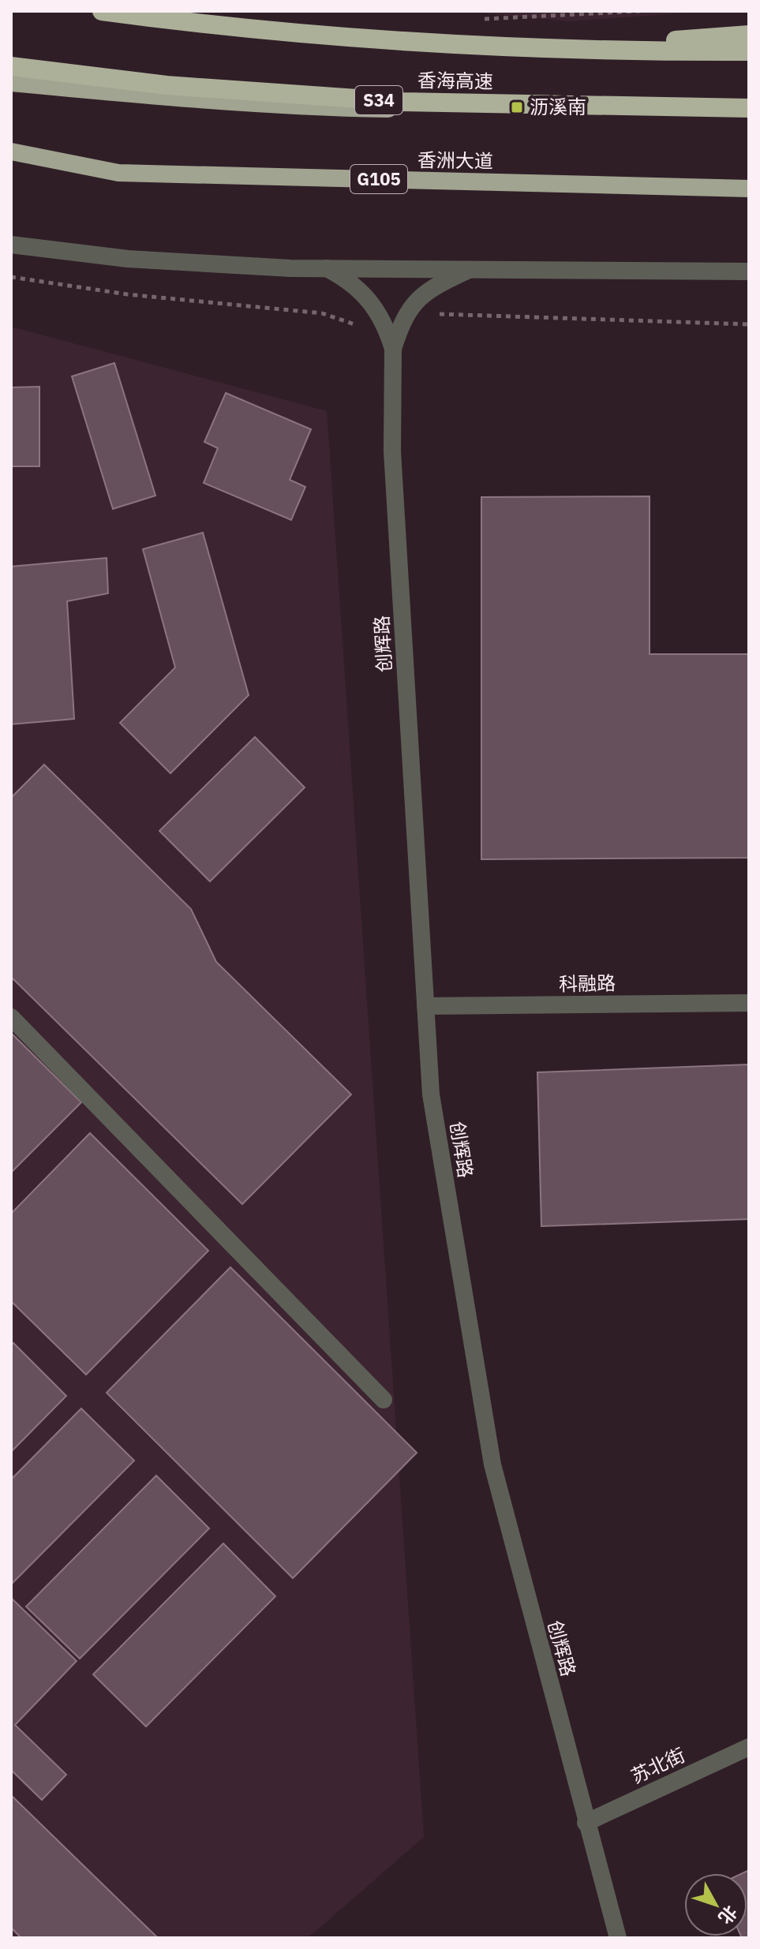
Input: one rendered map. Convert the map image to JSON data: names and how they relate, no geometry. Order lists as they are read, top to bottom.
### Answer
{
  "streets": {
    "highway": [
      "香海高速",
      "S34",
      "香洲大道",
      "G105"
    ],
    "street": ["创辉路", "科融路", "苏北街"]
  },
  "crossings": [
    ["创辉路", "科融路"],
    ["创辉路", "苏北街"]
  ],
  "places": {
    "transit": ["沥溪南"]
  },
  "north": "bottom right"
}
